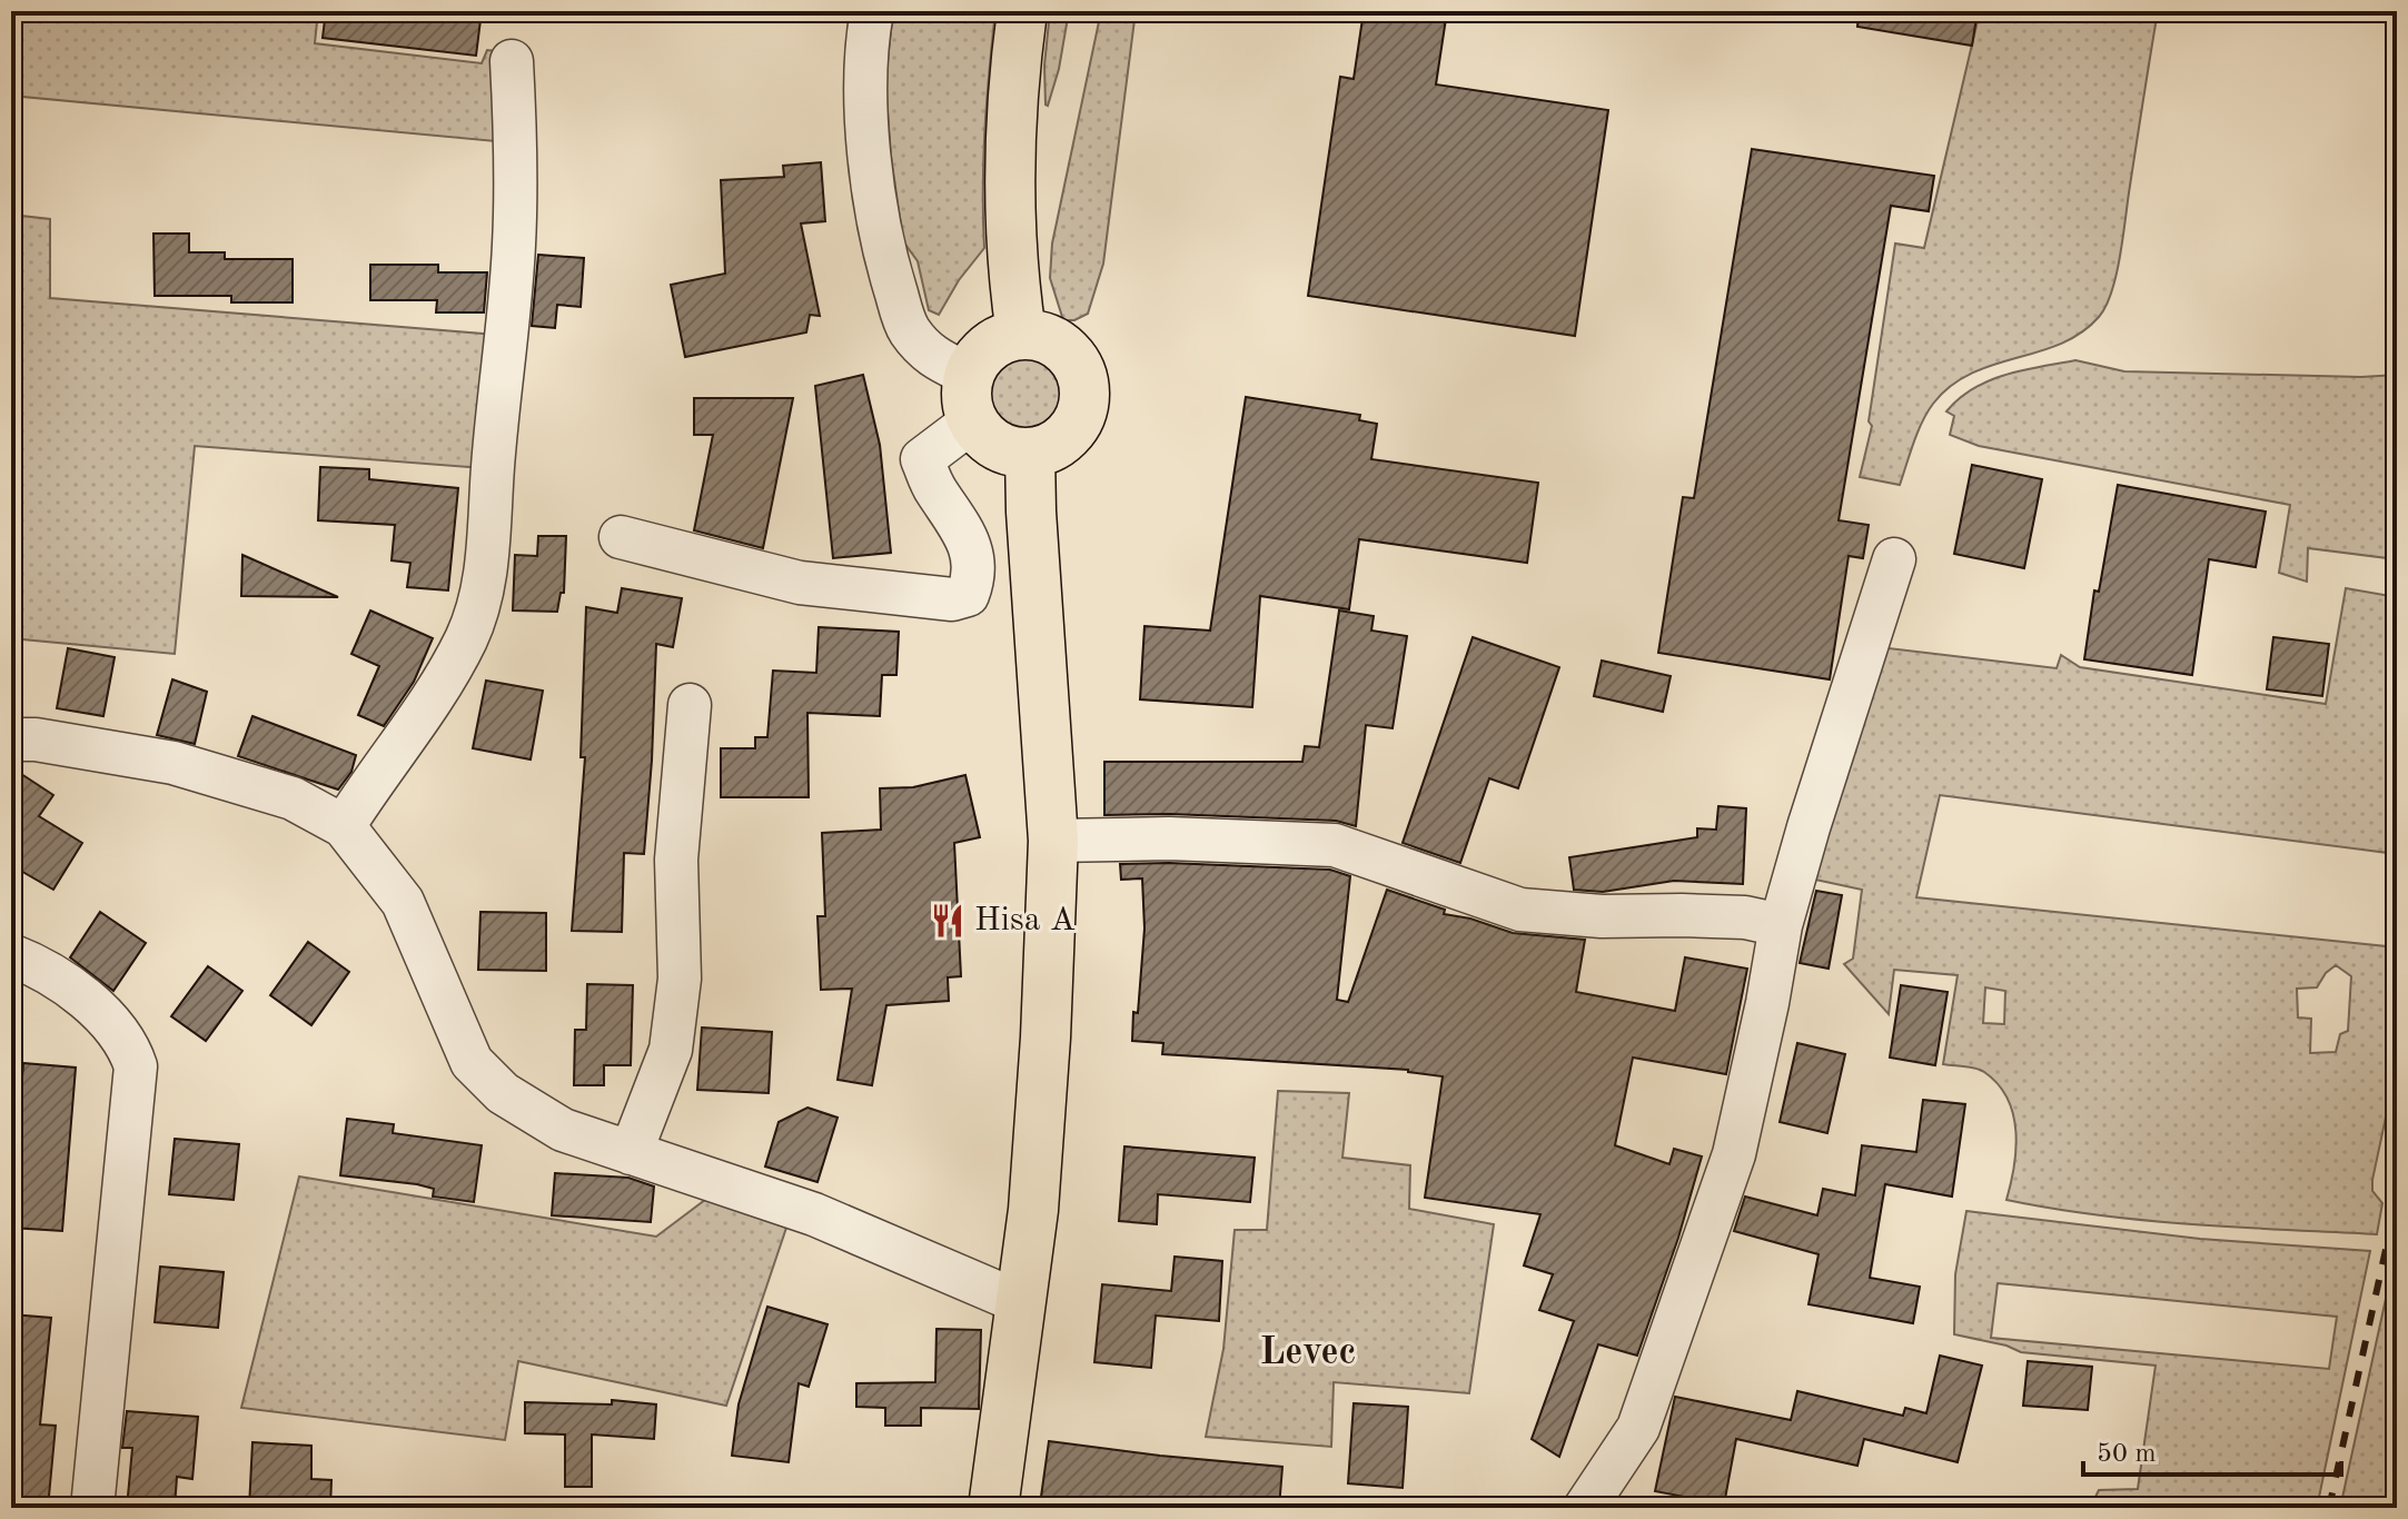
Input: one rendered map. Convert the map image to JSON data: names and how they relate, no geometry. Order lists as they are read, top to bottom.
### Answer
{
  "districts": ["Levec"],
  "places": {
    "restaurant": ["Hisa A"]
  },
  "scale_bar": "50 m"
}
